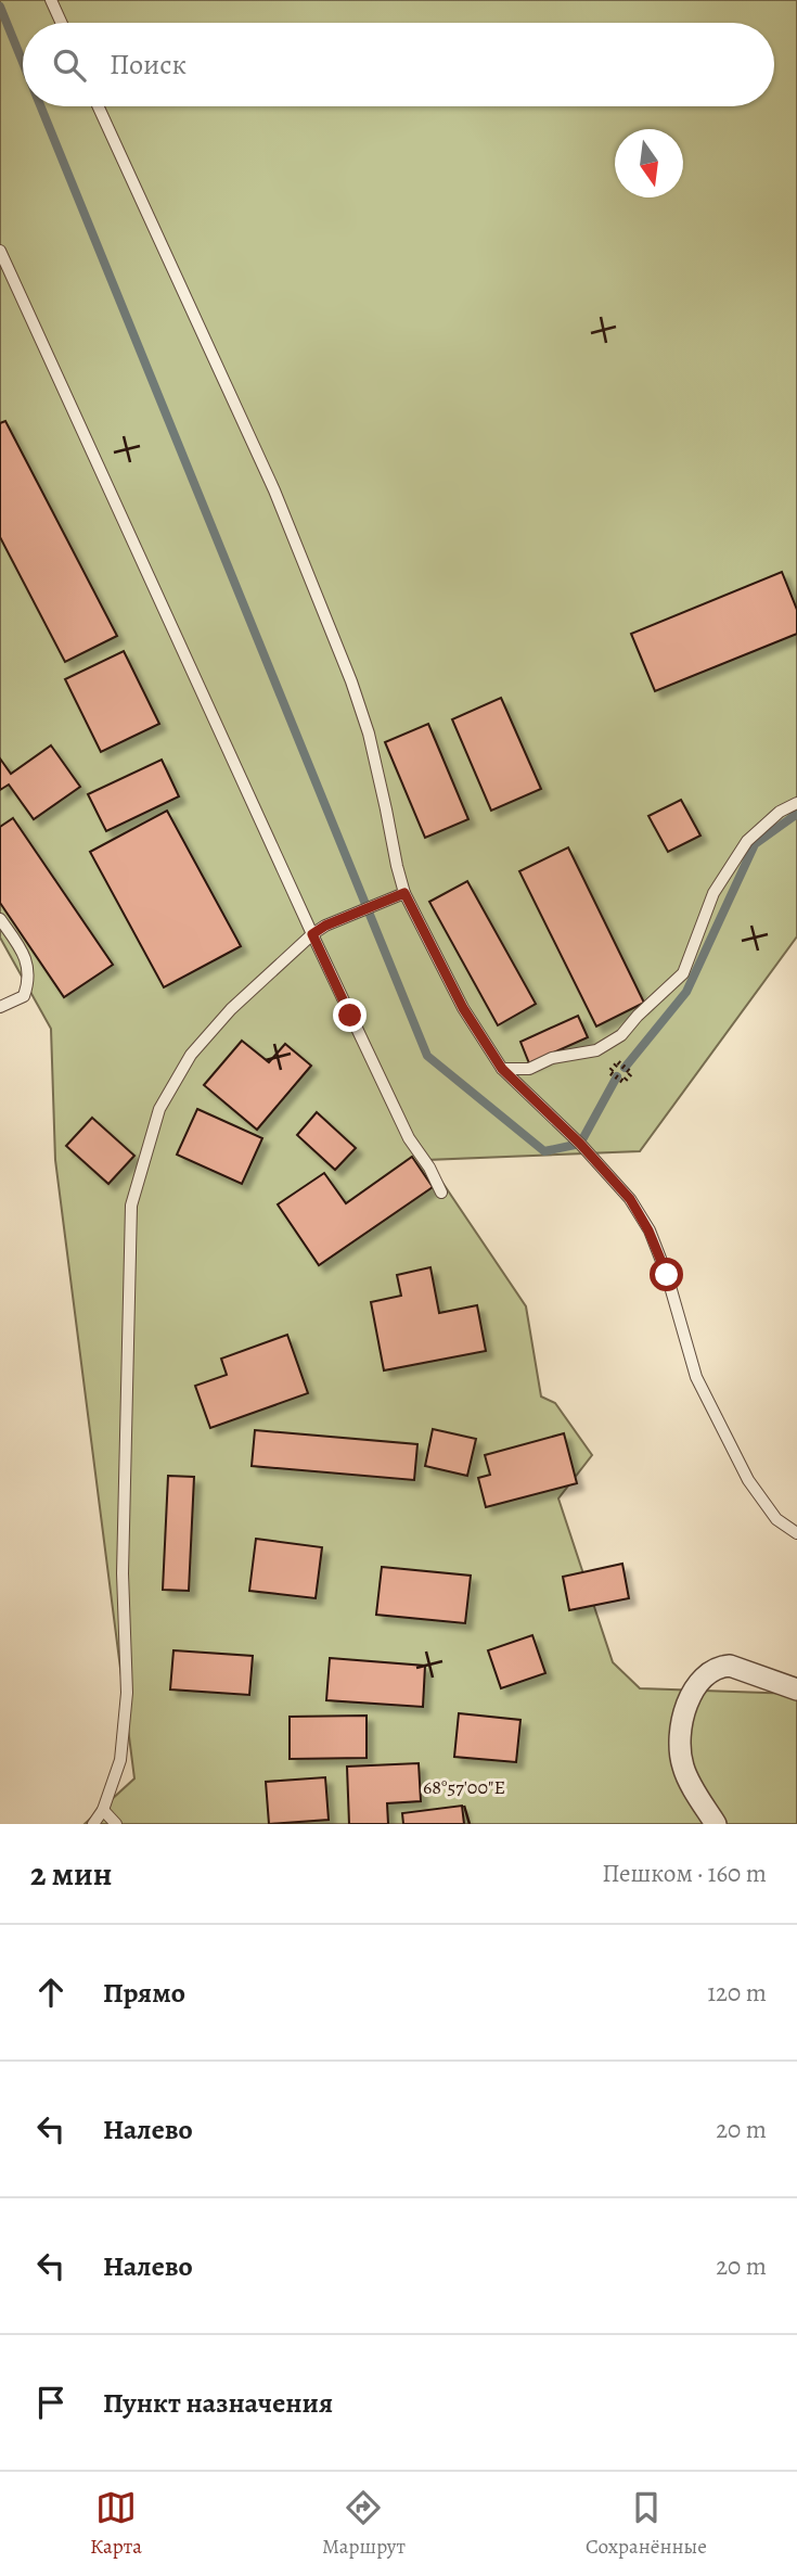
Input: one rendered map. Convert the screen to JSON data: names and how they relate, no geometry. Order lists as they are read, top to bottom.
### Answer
{
  "north": "bottom",
  "page": {
    "search": "Поиск",
    "heading": ["2 мин", "Пешком · 160 m"],
    "list": [
      ["Прямо", "120 m"],
      ["Налево", "20 m"],
      ["Налево", "20 m"],
      "Пункт назначения"
    ],
    "nav": ["Карта", "Маршрут", "Сохранённые"]
  },
  "coordinates": ["68°57'00\"E"]
}
